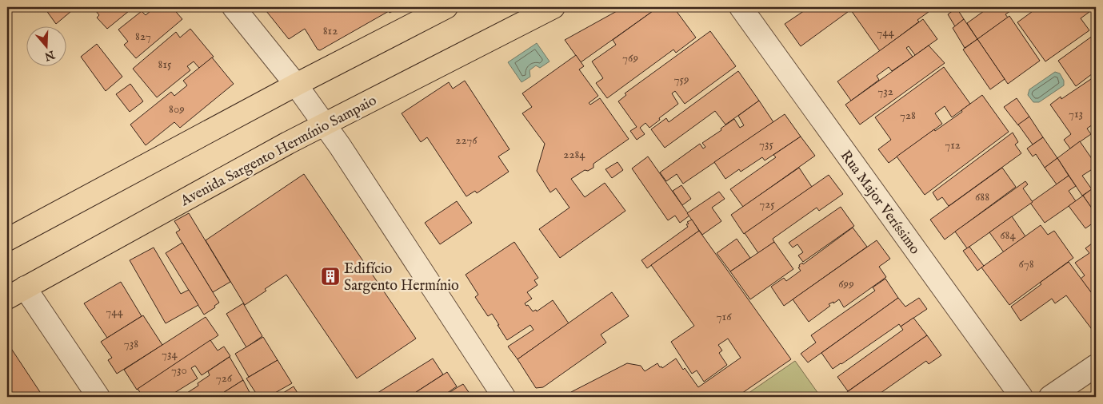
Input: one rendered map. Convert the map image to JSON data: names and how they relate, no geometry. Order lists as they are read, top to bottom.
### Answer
{
  "streets": {
    "main road": ["Avenida Sargento Hermínio Sampaio"],
    "street": ["Rua Major Veríssimo"]
  },
  "places": {
    "building": ["Edifício Sargento Hermínio"]
  },
  "house_numbers": [
    "812",
    "744",
    "827",
    "769",
    "815",
    "759",
    "732",
    "809",
    "713",
    "728",
    "2276",
    "735",
    "712",
    "2284",
    "688",
    "725",
    "684",
    "678",
    "699",
    "744",
    "716",
    "738",
    "734",
    "730",
    "726"
  ],
  "north": "bottom"
}
